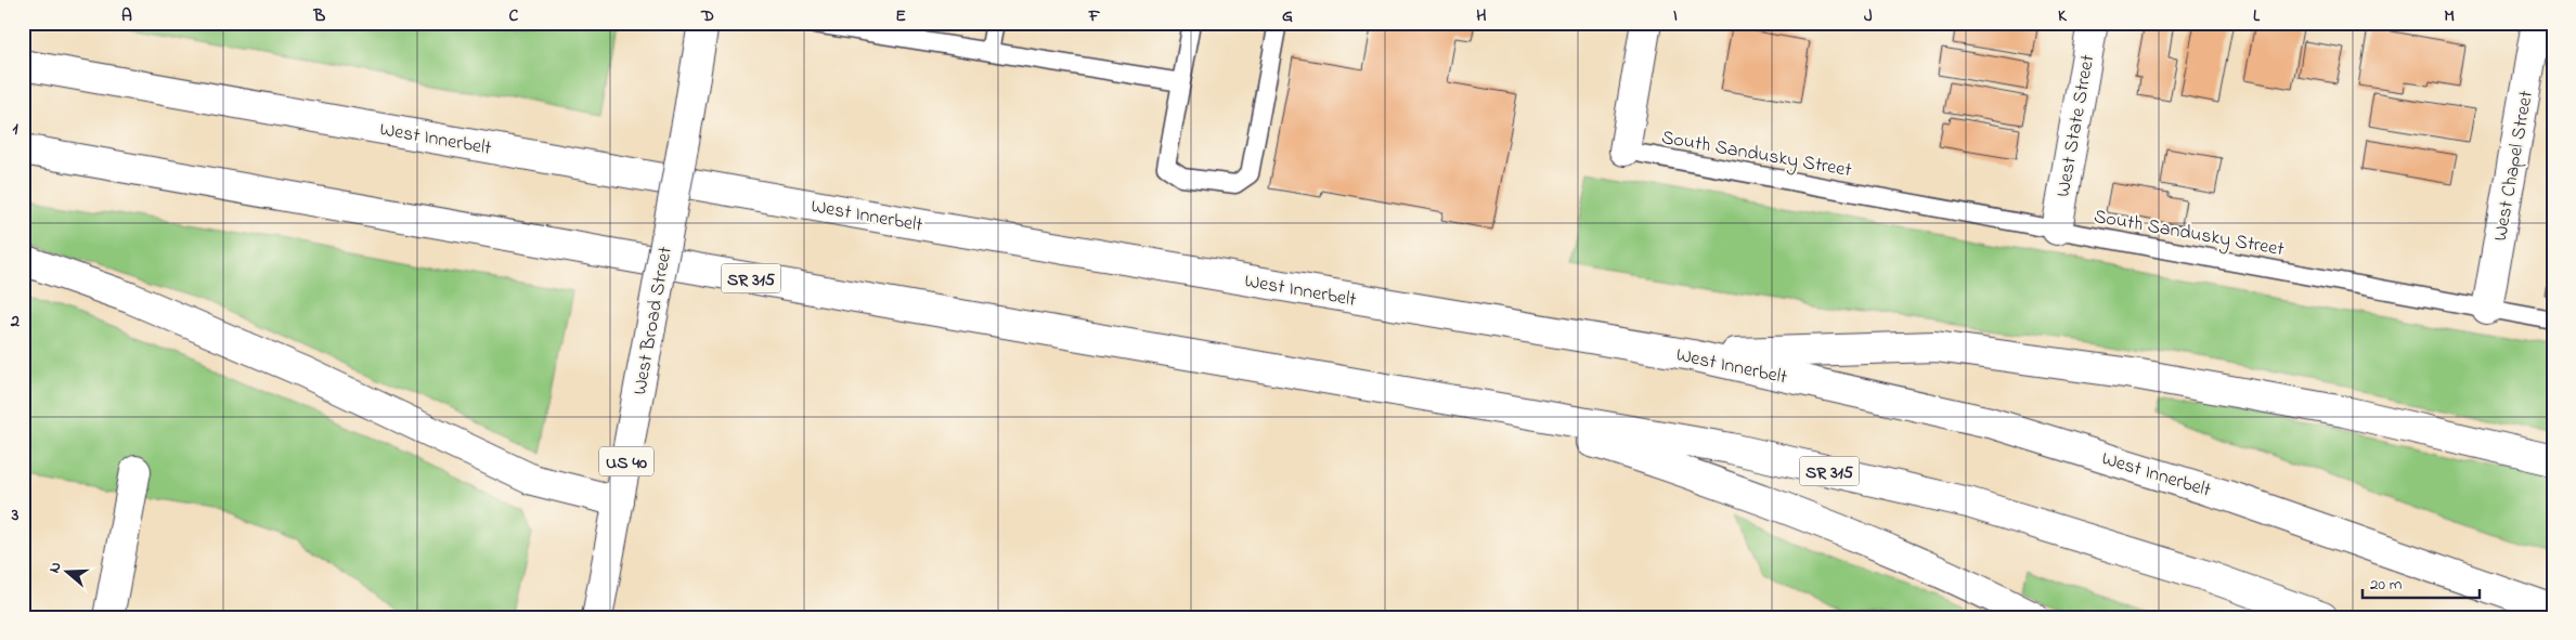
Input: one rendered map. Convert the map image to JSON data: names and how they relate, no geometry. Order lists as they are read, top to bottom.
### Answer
{
  "streets": {
    "main road": [
      "West State Street",
      "West Innerbelt",
      "West Chapel Street",
      "SR 315",
      "West Broad Street",
      "US 40"
    ],
    "lane": ["South Sandusky Street"]
  },
  "crossings": [
    ["West State Street", "South Sandusky Street"],
    ["South Sandusky Street", "West Chapel Street"]
  ],
  "scale_bar": "20 m",
  "north": "left",
  "grid": {
    "columns": [
      "A",
      "B",
      "C",
      "D",
      "E",
      "F",
      "G",
      "H",
      "I",
      "J",
      "K",
      "L",
      "M"
    ],
    "rows": ["1", "2", "3"]
  }
}
